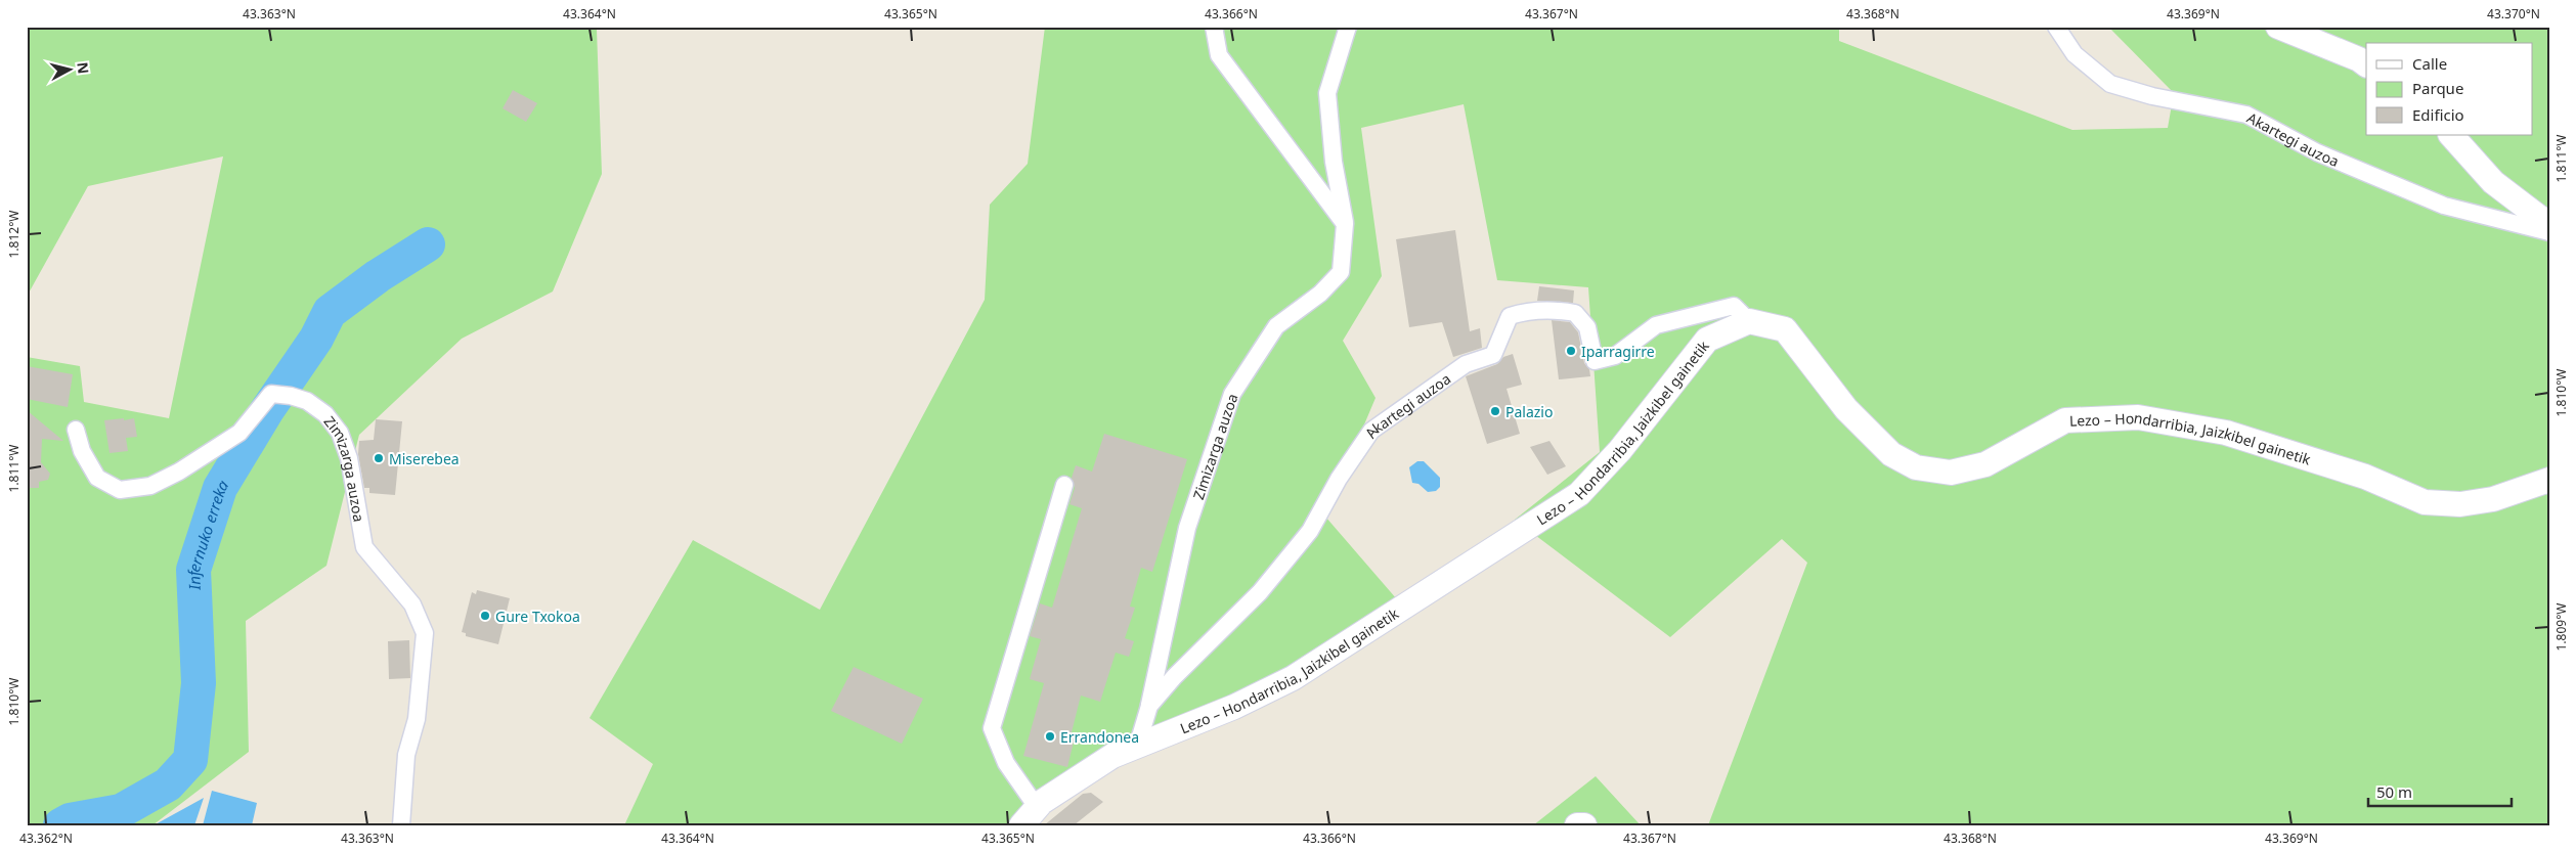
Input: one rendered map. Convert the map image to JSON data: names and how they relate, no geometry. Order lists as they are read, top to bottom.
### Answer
{
  "streets": {
    "street": ["Akartegi auzoa", "Lezo – Hondarribia, Jaizkibel gainetik", "Zimizarga auzoa"]
  },
  "crossings": [
    ["Akartegi auzoa", "Lezo – Hondarribia, Jaizkibel gainetik"],
    ["Akartegi auzoa", "Zimizarga auzoa"]
  ],
  "water": ["Infernuko erreka"],
  "places": [
    "Iparragirre",
    "Palazio",
    "Miserebea",
    "Gure Txokoa",
    "Errandonea"
  ],
  "legend": ["Calle", "Parque", "Edificio"],
  "scale_bar": "50 m",
  "north": "right",
  "coordinates": [
    "43.363°N",
    "43.364°N",
    "43.365°N",
    "43.366°N",
    "43.367°N",
    "43.368°N",
    "43.369°N",
    "43.370°N",
    "1.811°W",
    "1.812°W",
    "1.810°W",
    "1.809°W",
    "43.362°N"
  ]
}
